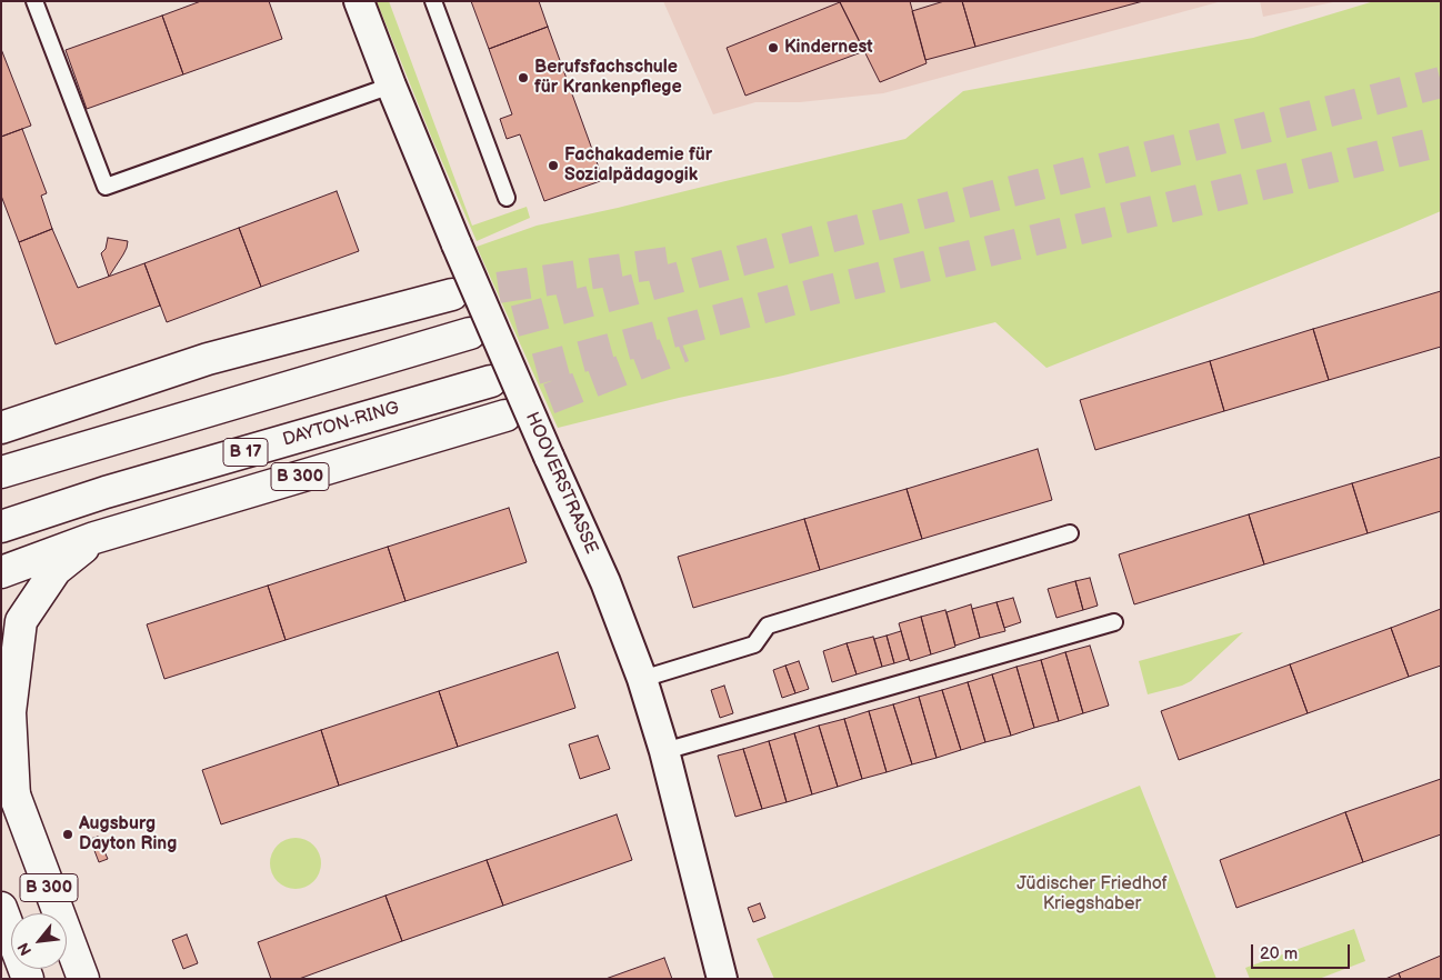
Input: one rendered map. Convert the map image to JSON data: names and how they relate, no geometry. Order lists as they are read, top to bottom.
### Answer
{
  "streets": {
    "main road": ["DAYTON-RING", "B 17", "B 300"],
    "street": ["HOOVERSTRASSE"]
  },
  "parks": ["Jüdischer Friedhof Kriegshaber"],
  "places": [
    "Kindernest",
    "Berufsfachschule für Krankenpflege",
    "Fachakademie für Sozialpädagogik",
    "Augsburg Dayton Ring"
  ],
  "scale_bar": "20 m",
  "north": "bottom left"
}
